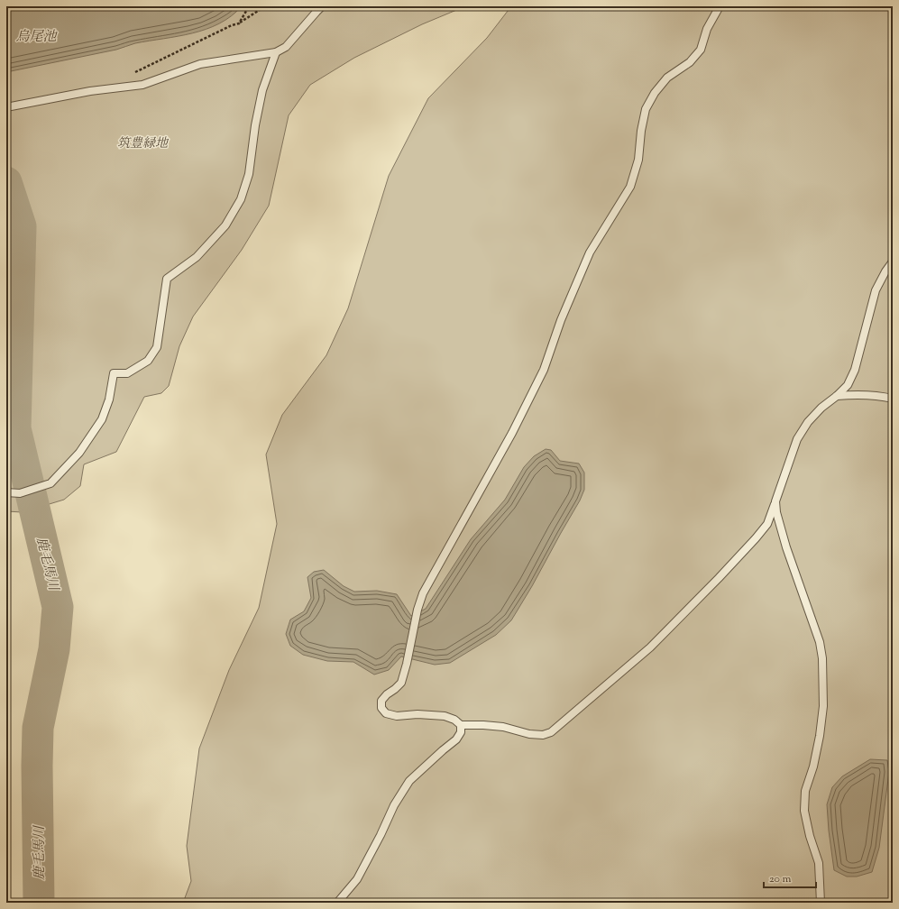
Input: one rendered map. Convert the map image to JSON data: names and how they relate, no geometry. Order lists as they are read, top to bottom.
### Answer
{
  "water": ["烏尾池", "鹿毛馬川"],
  "parks": ["筑豊緑地"],
  "scale_bar": "20 m"
}
